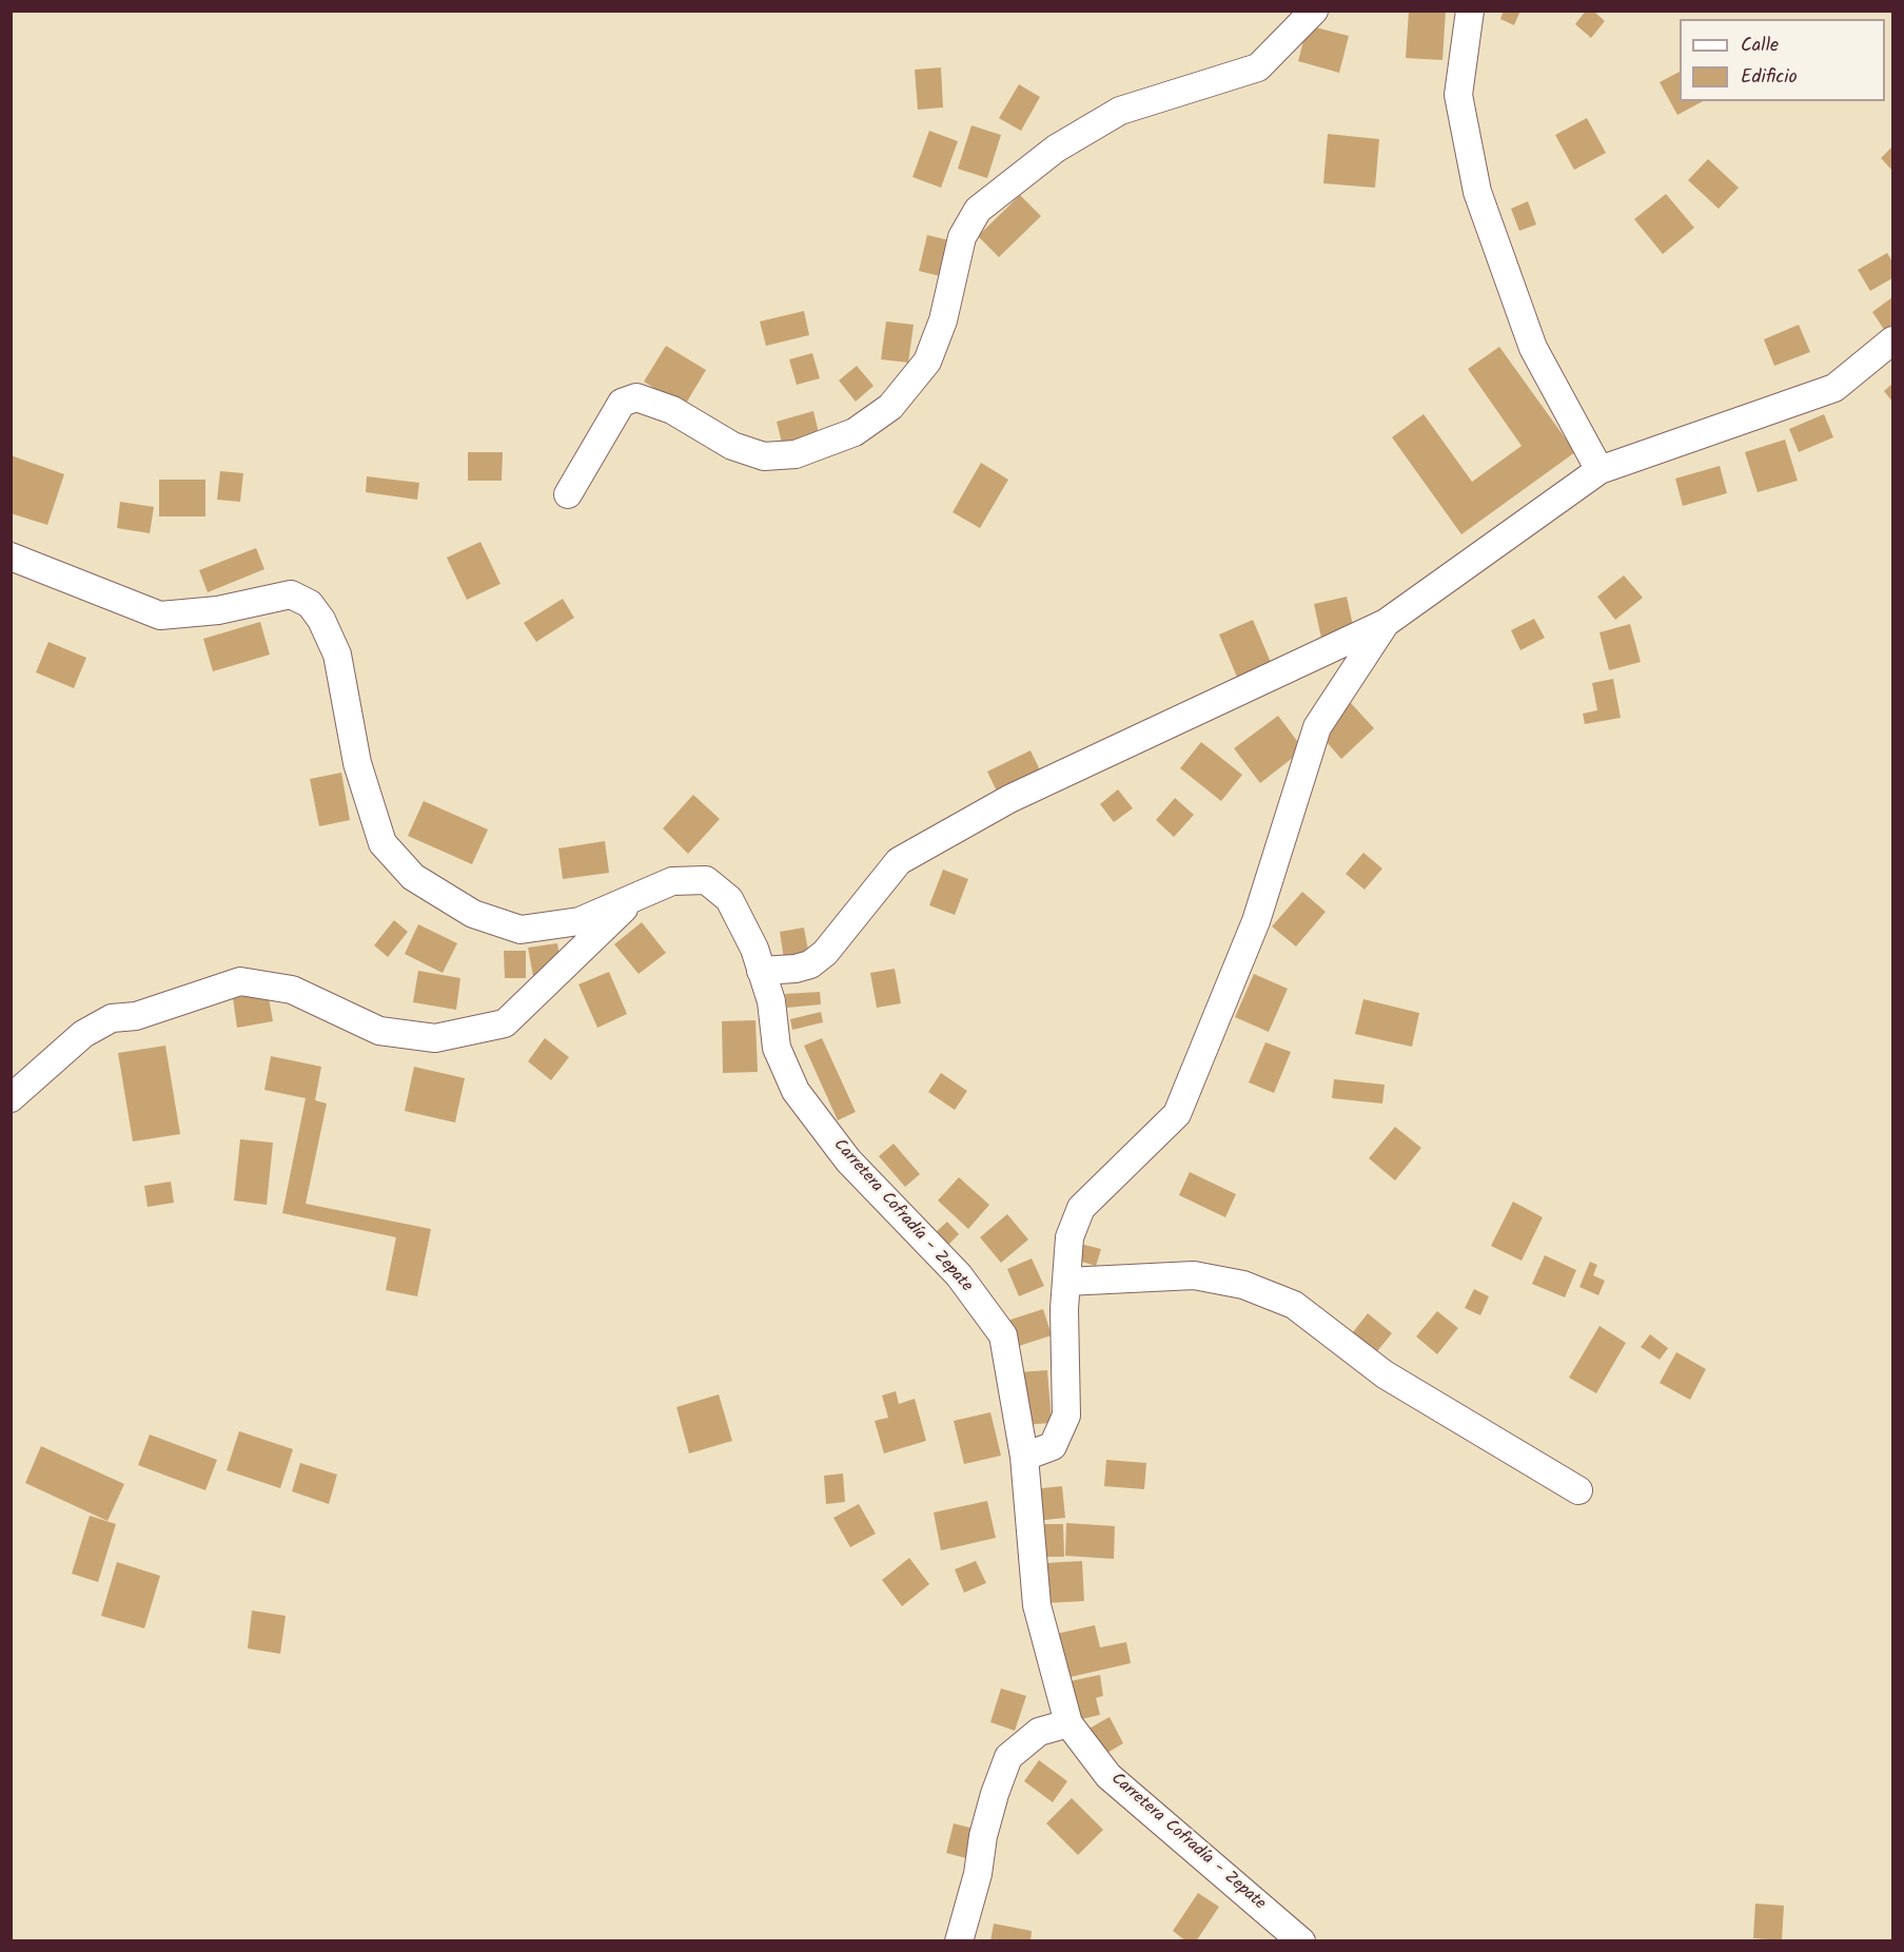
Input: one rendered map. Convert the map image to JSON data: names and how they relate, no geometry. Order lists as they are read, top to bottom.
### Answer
{
  "streets": {
    "street": ["Carretera Cofradía - Zepate"]
  },
  "legend": ["Calle", "Edificio"]
}
